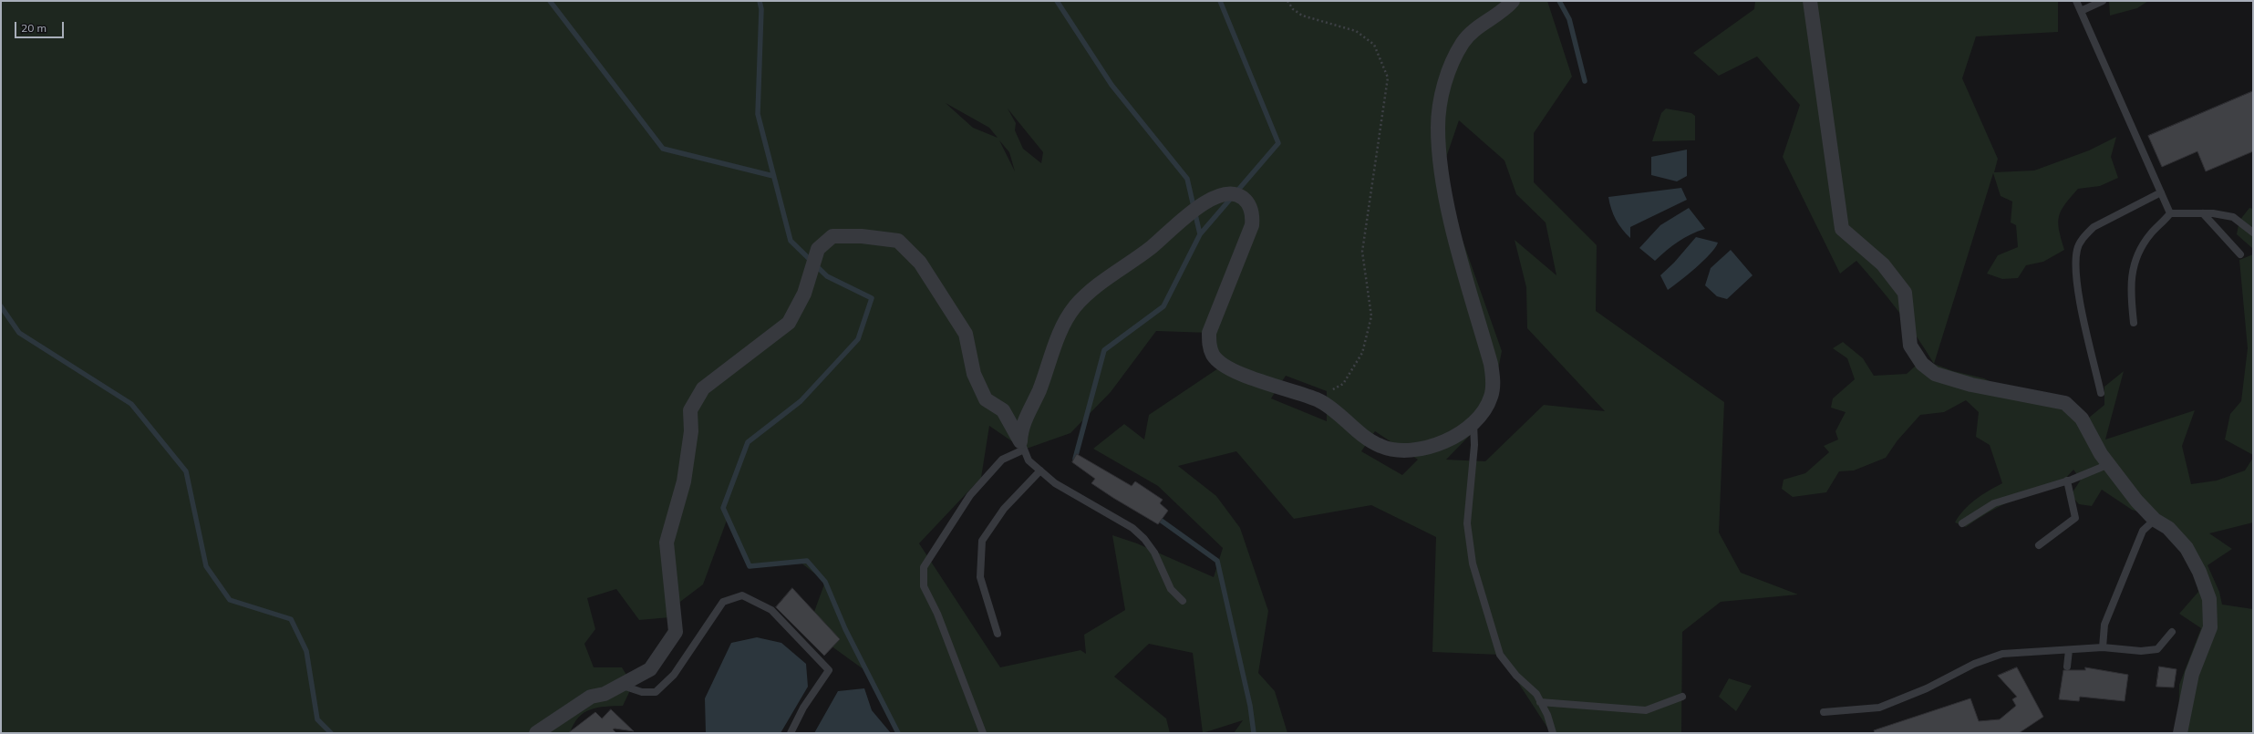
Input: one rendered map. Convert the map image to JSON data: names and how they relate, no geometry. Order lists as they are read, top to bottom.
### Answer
{
  "scale_bar": "20 m"
}
